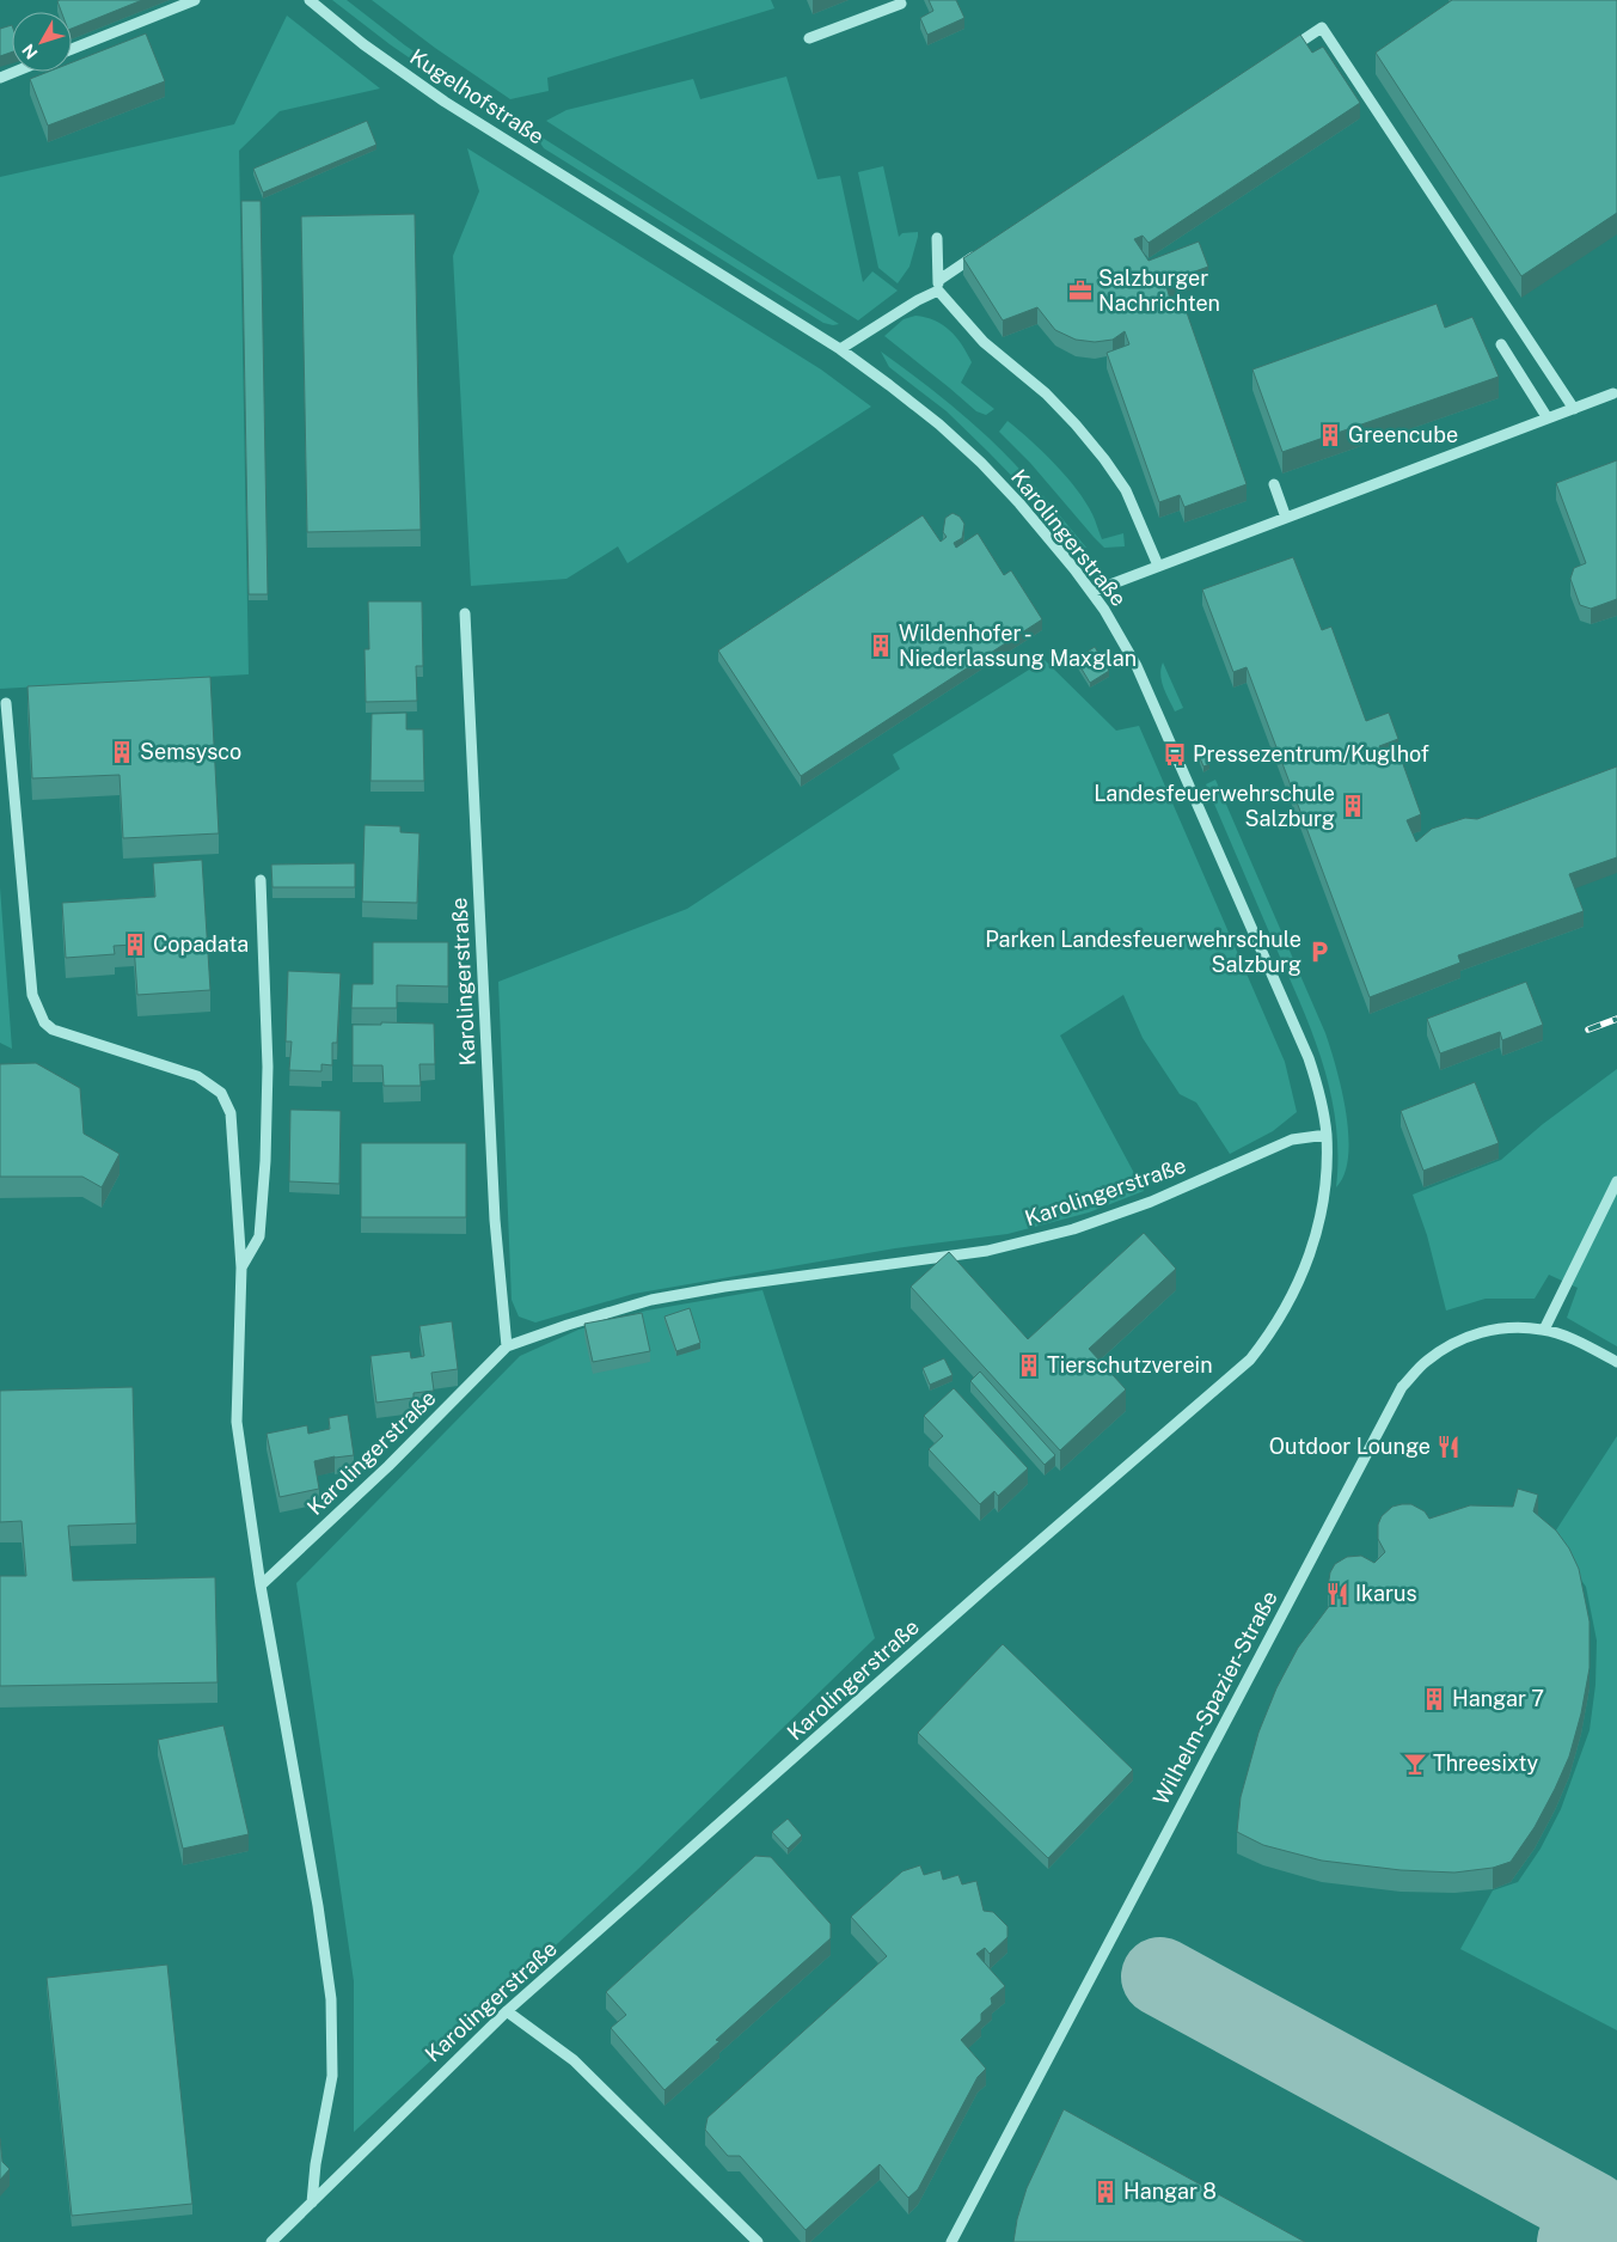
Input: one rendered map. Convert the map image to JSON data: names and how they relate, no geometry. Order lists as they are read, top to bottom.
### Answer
{
  "streets": {
    "street": ["Kugelhofstraße", "Karolingerstraße", "Wilhelm-Spazier-Straße"]
  },
  "crossings": [
    ["Kugelhofstraße", "Karolingerstraße"]
  ],
  "places": {
    "office": ["Salzburger Nachrichten"],
    "building": [
      "Greencube",
      "Wildenhofer - Niederlassung Maxglan",
      "Semsysco",
      "Landesfeuerwehrschule Salzburg",
      "Copadata",
      "Tierschutzverein",
      "Hangar 7",
      "Hangar 8"
    ],
    "bus stop": ["Pressezentrum/Kuglhof"],
    "parking": ["Parken Landesfeuerwehrschule Salzburg"],
    "restaurant": ["Outdoor Lounge", "Ikarus"],
    "bar": ["Threesixty"]
  },
  "north": "bottom left"
}
